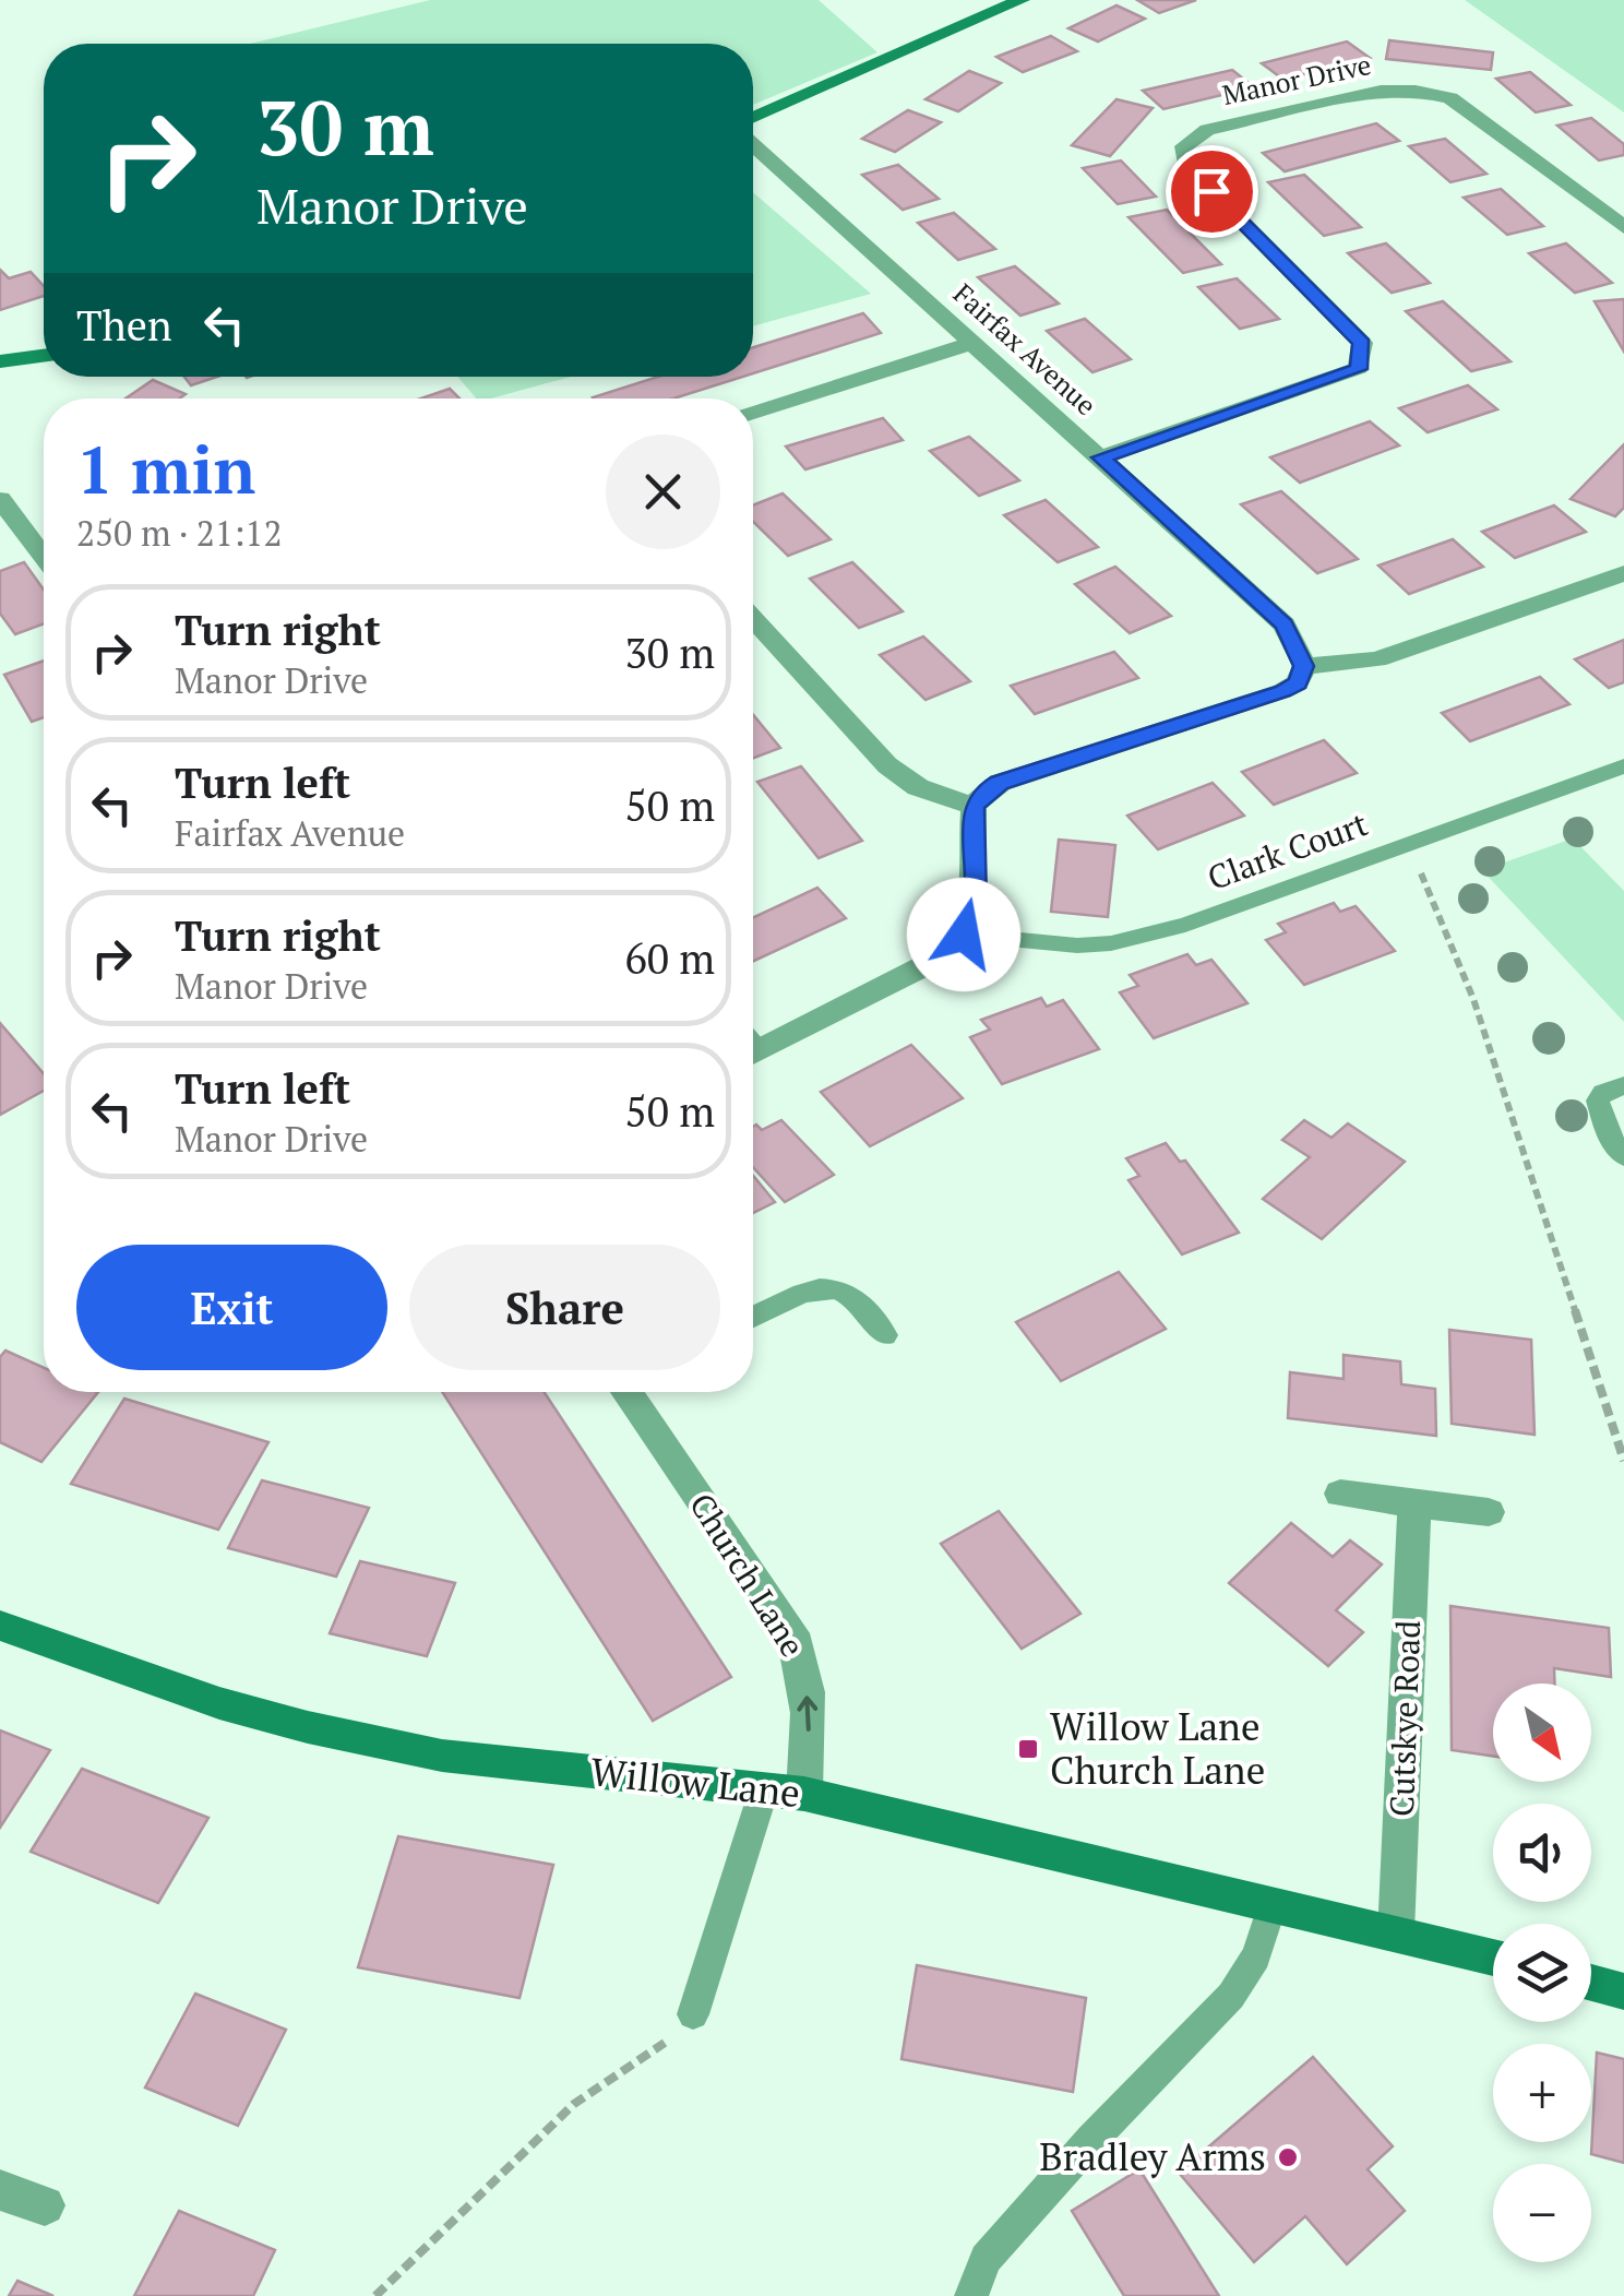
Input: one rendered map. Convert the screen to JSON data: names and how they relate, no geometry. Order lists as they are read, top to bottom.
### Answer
{
  "streets": {
    "main road": ["Willow Lane"],
    "street": [
      "Manor Drive",
      "Fairfax Avenue",
      "Church Lane",
      "Cutskye Road"
    ],
    "lane": ["Clark Court"]
  },
  "crossings": [
    ["Manor Drive", "Fairfax Avenue"],
    ["Church Lane", "Willow Lane"],
    ["Cutskye Road", "Willow Lane"]
  ],
  "one_way": ["Church Lane"],
  "places": {
    "transit": ["Willow Lane Church Lane"],
    "other": ["Bradley Arms"]
  },
  "north": "bottom right",
  "page": {
    "turn": ["30 m", "Manor Drive"],
    "then": "Then",
    "heading": ["1 min", "250 m · 21:12"],
    "list": [
      {
        "name": "Turn right",
        "note": "Manor Drive",
        "value": "30 m"
      },
      {
        "name": "Turn left",
        "note": "Fairfax Avenue",
        "value": "50 m"
      },
      {
        "name": "Turn right",
        "note": "Manor Drive",
        "value": "60 m"
      },
      {
        "name": "Turn left",
        "note": "Manor Drive",
        "value": "50 m"
      }
    ],
    "buttons": ["Exit", "Share"],
    "map_buttons": ["+", "−"]
  }
}
